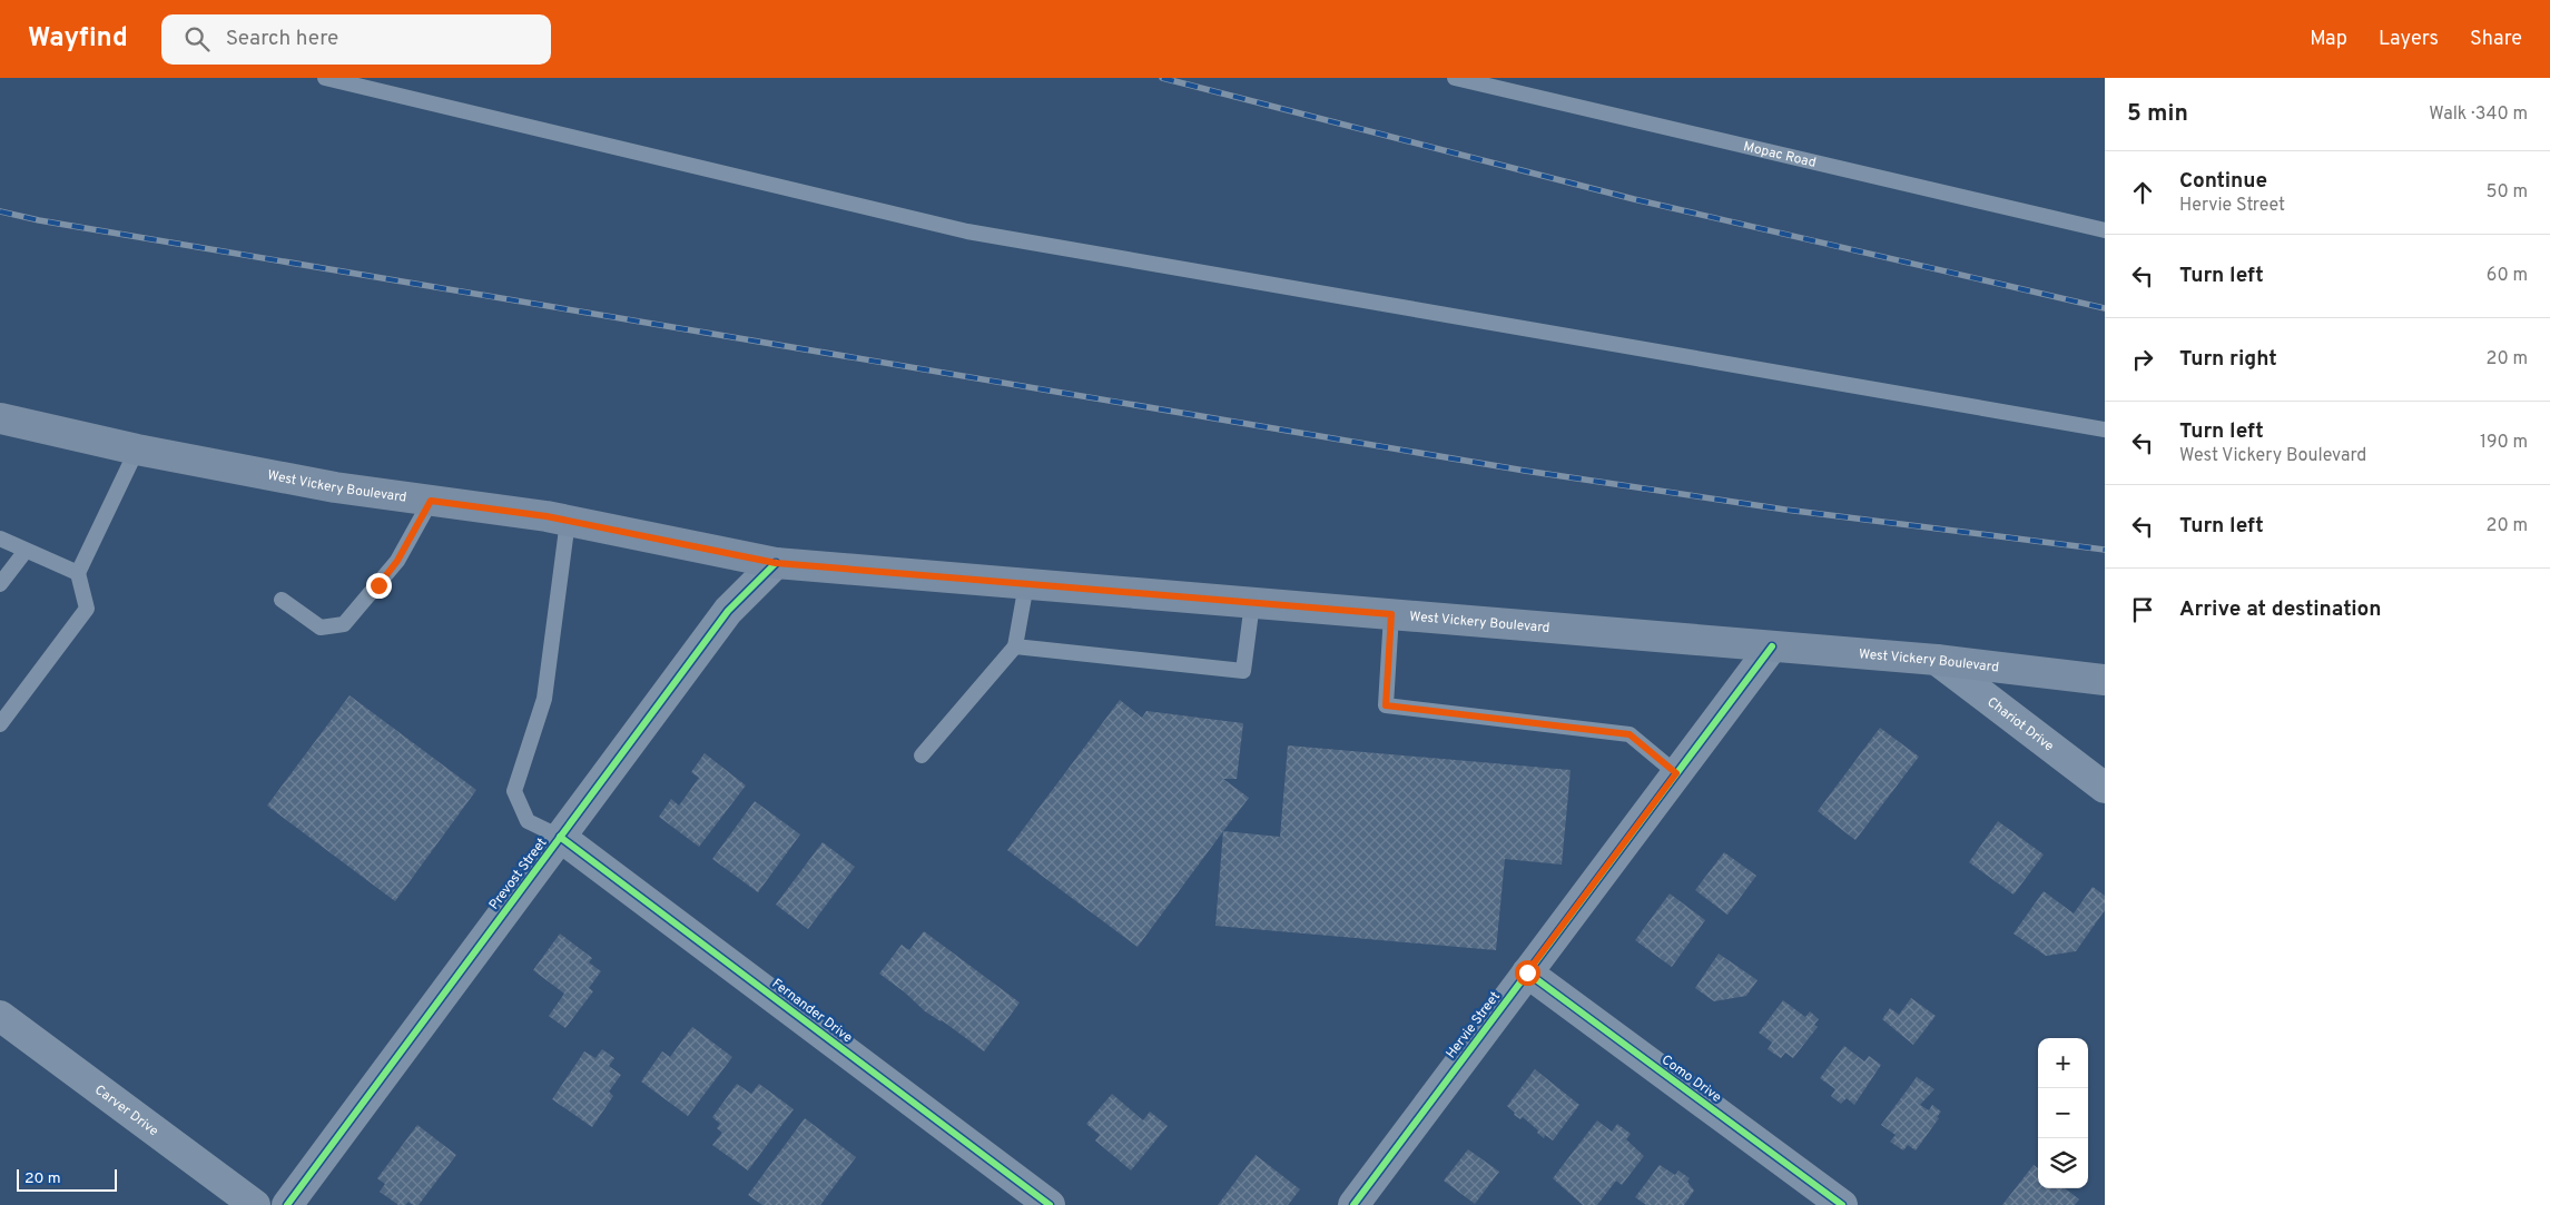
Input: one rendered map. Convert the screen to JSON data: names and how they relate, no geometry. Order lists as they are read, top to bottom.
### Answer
{
  "streets": {
    "main road": ["West Vickery Boulevard"],
    "street": [
      "Chariot Drive",
      "Prevost Street",
      "Fernander Drive",
      "Hervie Street",
      "Como Drive",
      "Carver Drive"
    ],
    "lane": ["Mopac Road"]
  },
  "crossings": [
    ["West Vickery Boulevard", "Chariot Drive"],
    ["West Vickery Boulevard", "Prevost Street"],
    ["West Vickery Boulevard", "Hervie Street"],
    ["Prevost Street", "Fernander Drive"],
    ["Hervie Street", "Como Drive"]
  ],
  "scale_bar": "20 m",
  "page": {
    "header": "Wayfind",
    "search": "Search here",
    "nav": ["Map", "Layers", "Share"],
    "heading": ["5 min", "Walk · 340 m"],
    "list": [
      ["Continue", "Hervie Street", "50 m"],
      ["Turn left", "60 m"],
      ["Turn right", "20 m"],
      ["Turn left", "West Vickery Boulevard", "190 m"],
      ["Turn left", "20 m"],
      "Arrive at destination"
    ],
    "map_buttons": ["+", "−"],
    "scale": "20 m"
  }
}
